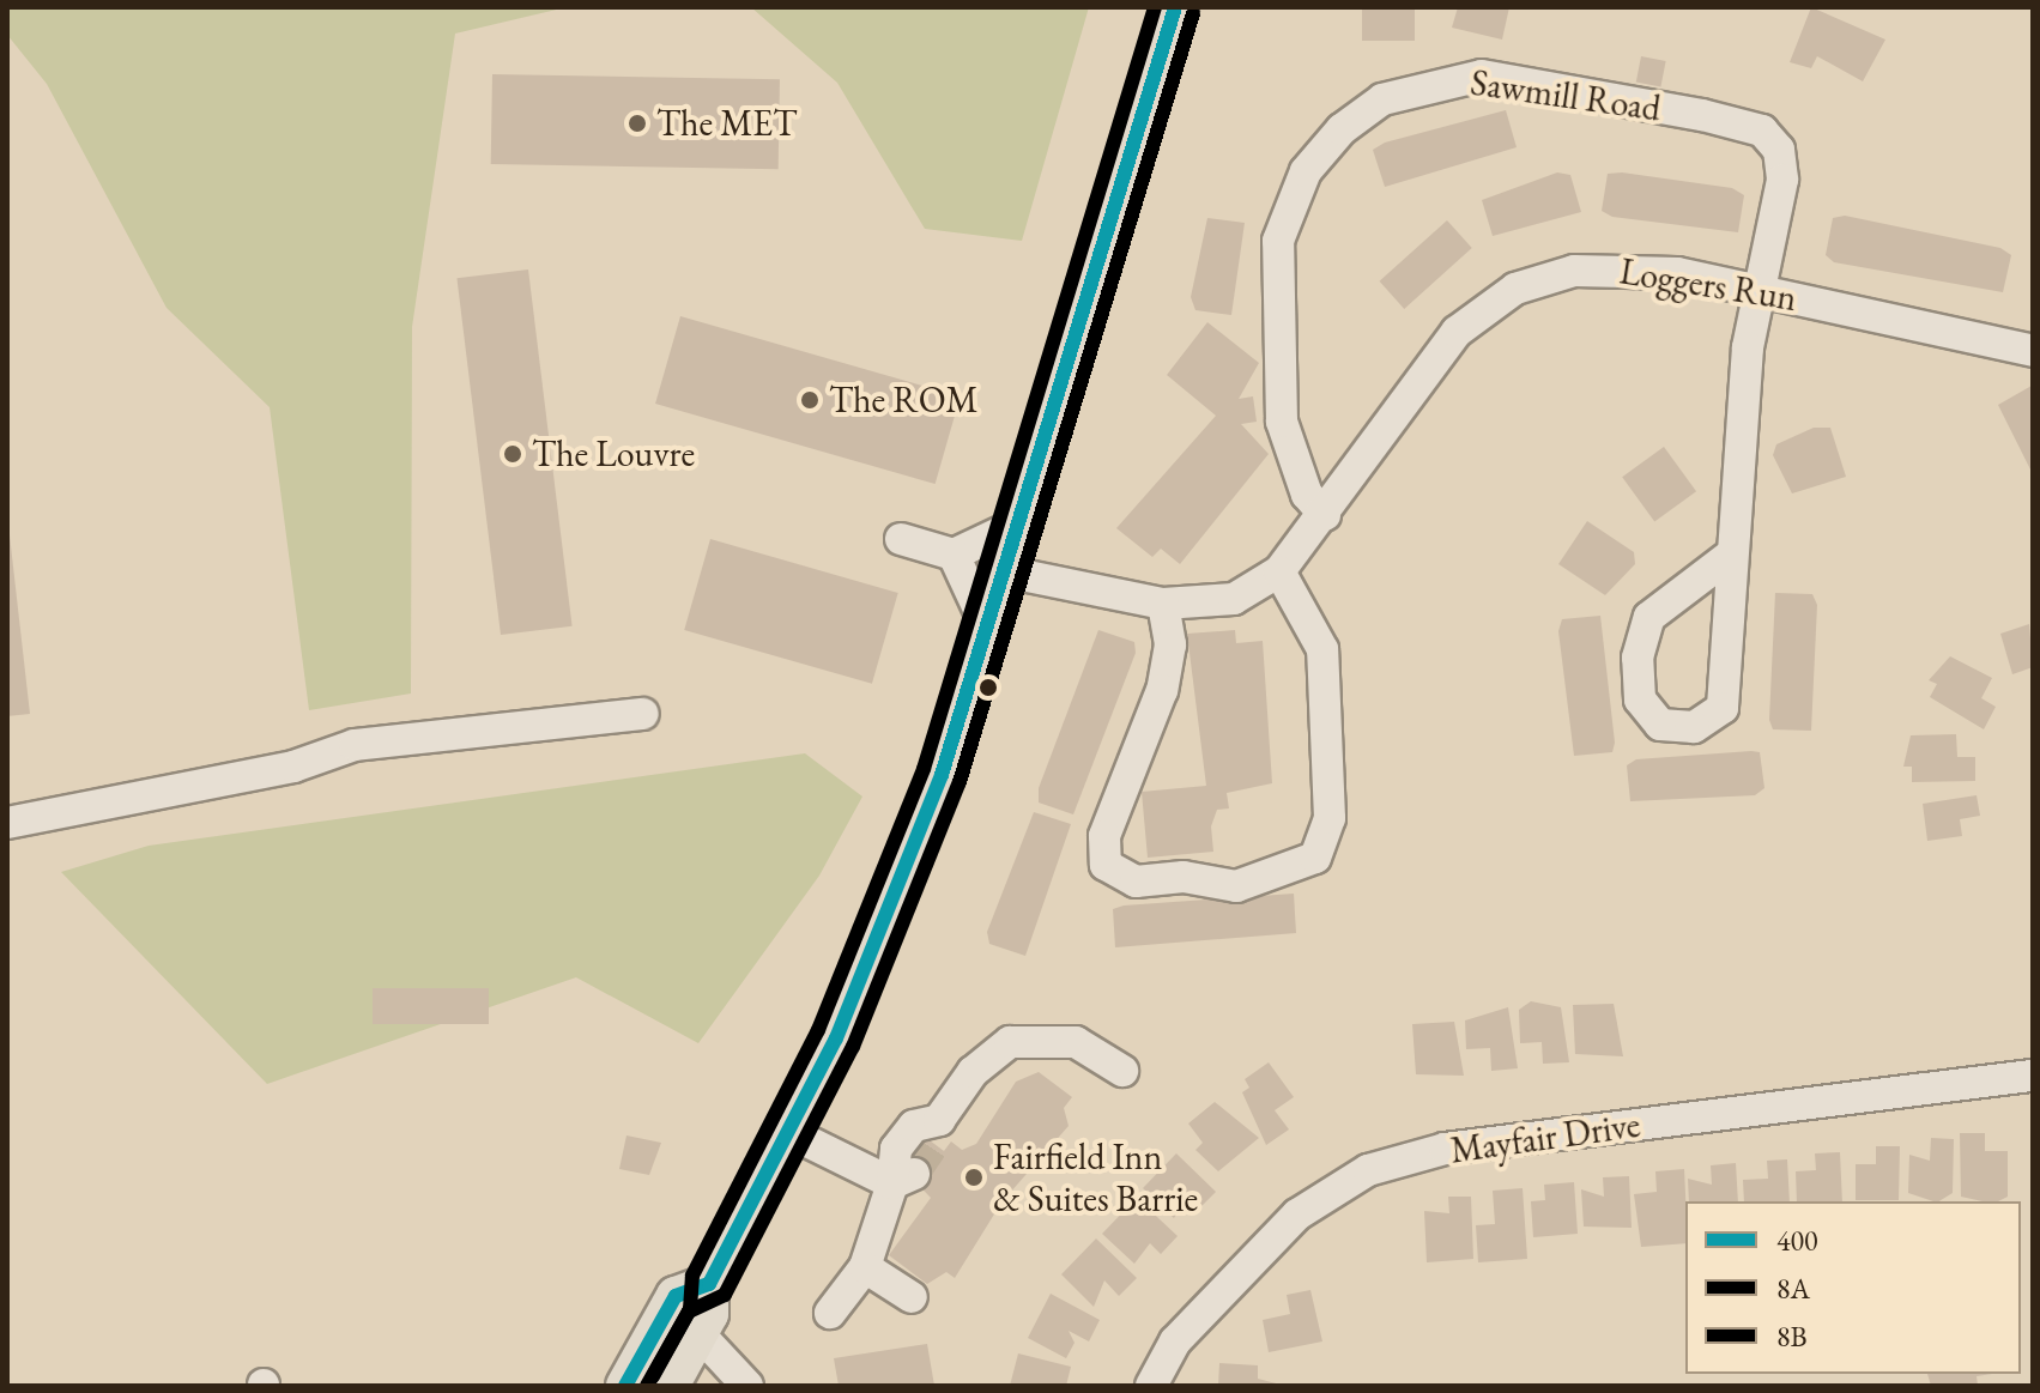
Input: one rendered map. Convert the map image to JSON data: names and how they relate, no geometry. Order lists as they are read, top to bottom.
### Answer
{
  "streets": {
    "street": ["Sawmill Road", "Loggers Run", "Mayfair Drive"]
  },
  "crossings": [
    ["Sawmill Road", "Loggers Run"]
  ],
  "places": [
    "The MET",
    "The ROM",
    "The Louvre",
    "Fairfield Inn & Suites Barrie"
  ],
  "lines": ["transit line 400", "transit line 8B", "transit line 8A"],
  "legend": ["400", "8A", "8B"]
}
